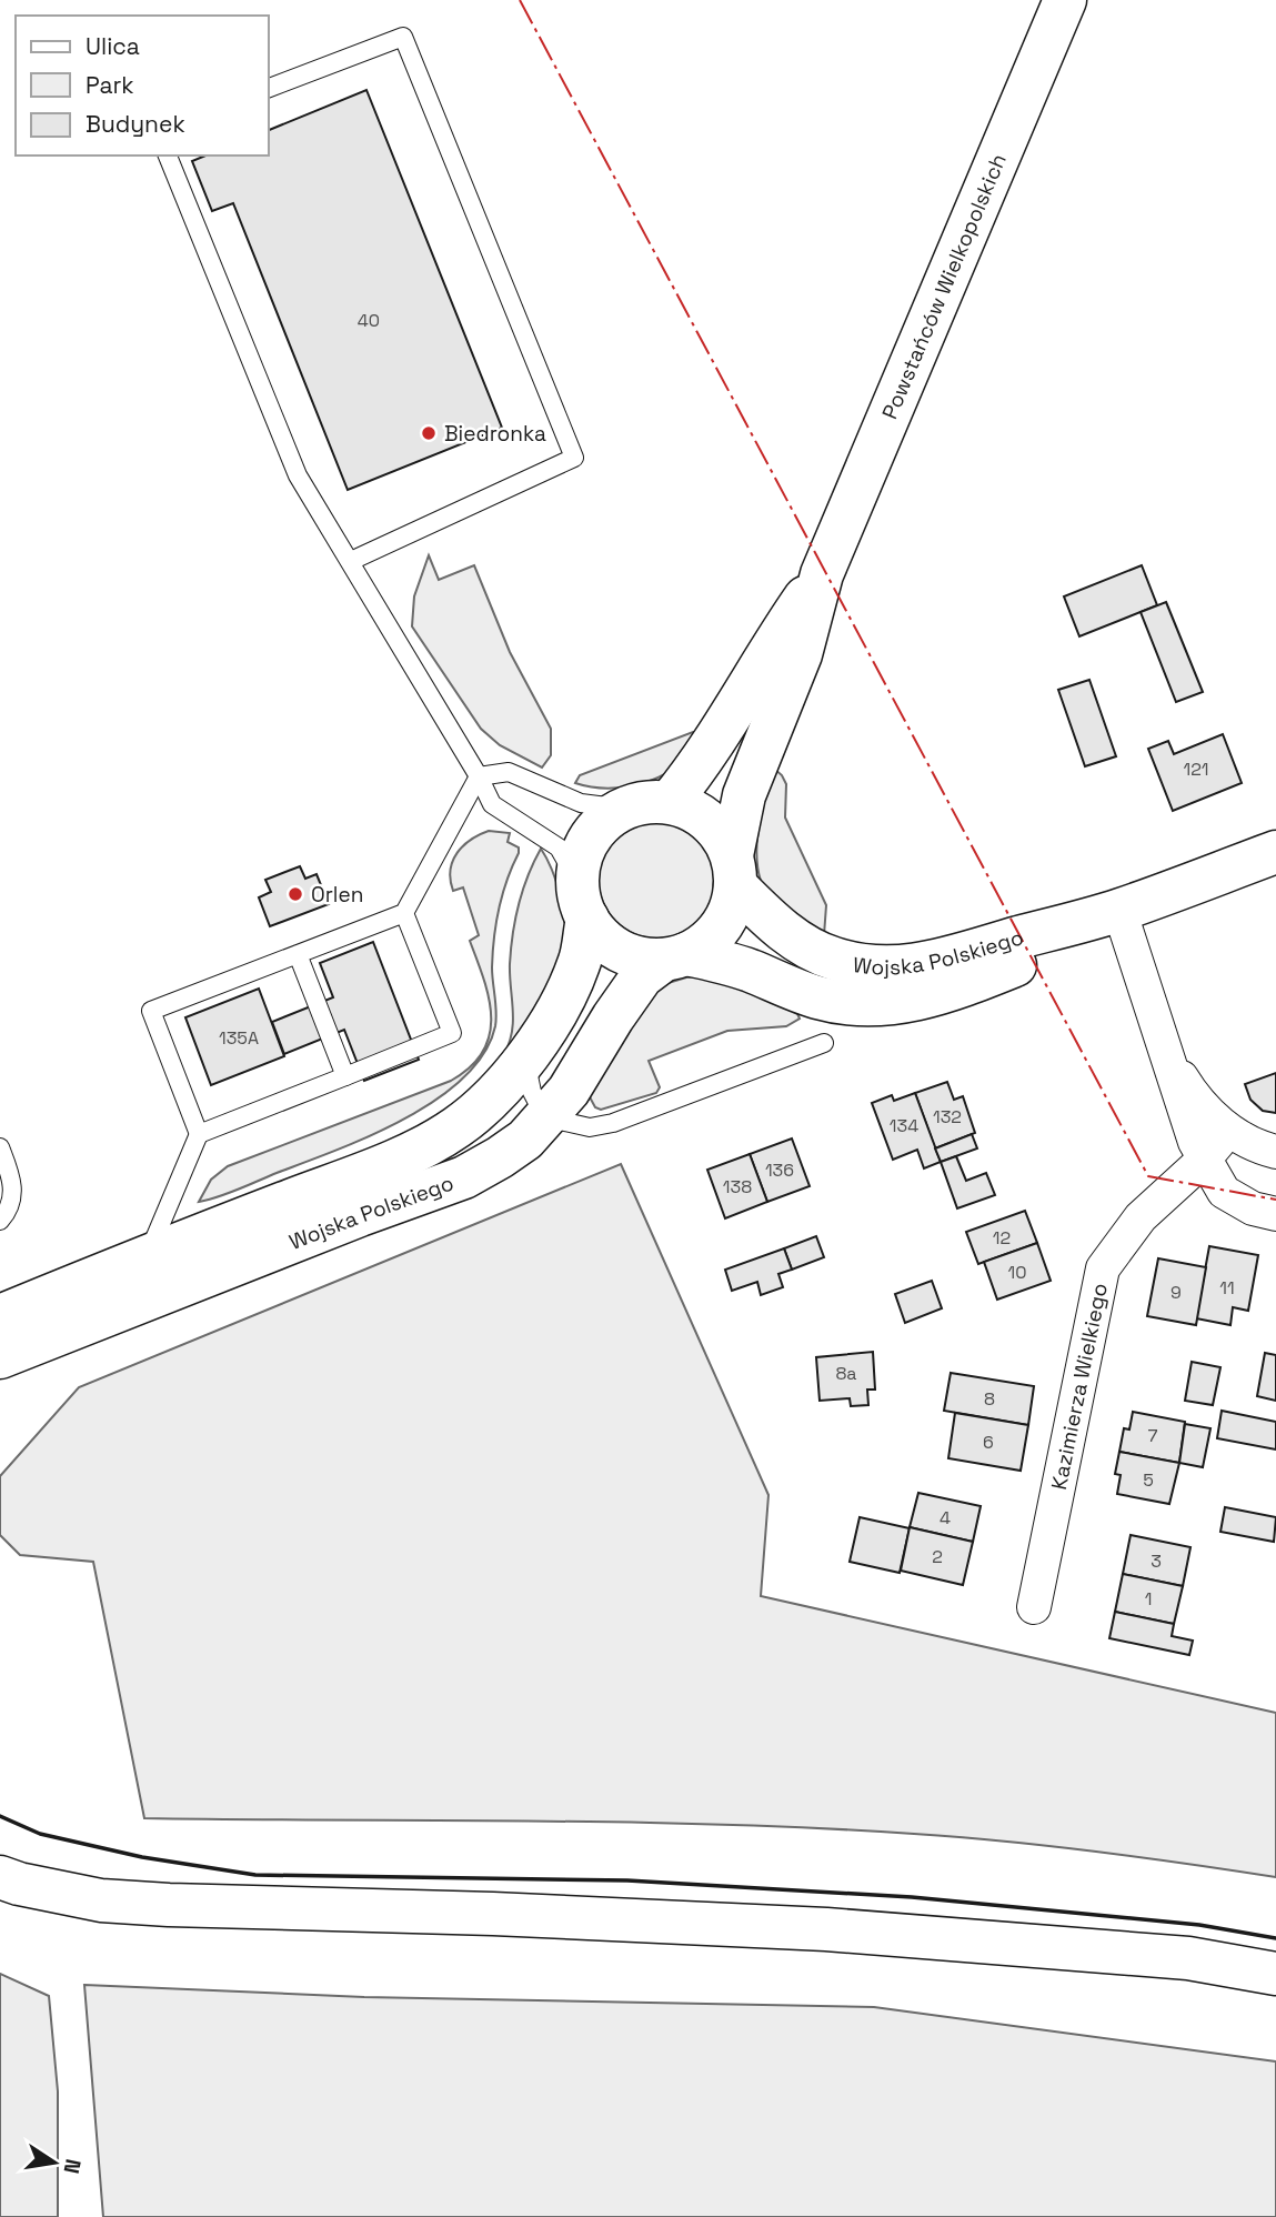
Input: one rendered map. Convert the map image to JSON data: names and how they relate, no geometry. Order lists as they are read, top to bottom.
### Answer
{
  "streets": {
    "main road": ["Powstańców Wielkopolskich", "Wojska Polskiego"],
    "street": ["Kazimierza Wielkiego"]
  },
  "crossings": [
    ["Powstańców Wielkopolskich", "Wojska Polskiego"]
  ],
  "places": ["Biedronka", "Orlen"],
  "house_numbers": [
    "40",
    "121",
    "135A",
    "132",
    "134",
    "136",
    "138",
    "12",
    "10",
    "11",
    "9",
    "8a",
    "8",
    "7",
    "6",
    "5",
    "4",
    "2",
    "3",
    "1"
  ],
  "legend": ["Ulica", "Park", "Budynek"],
  "north": "right"
}
